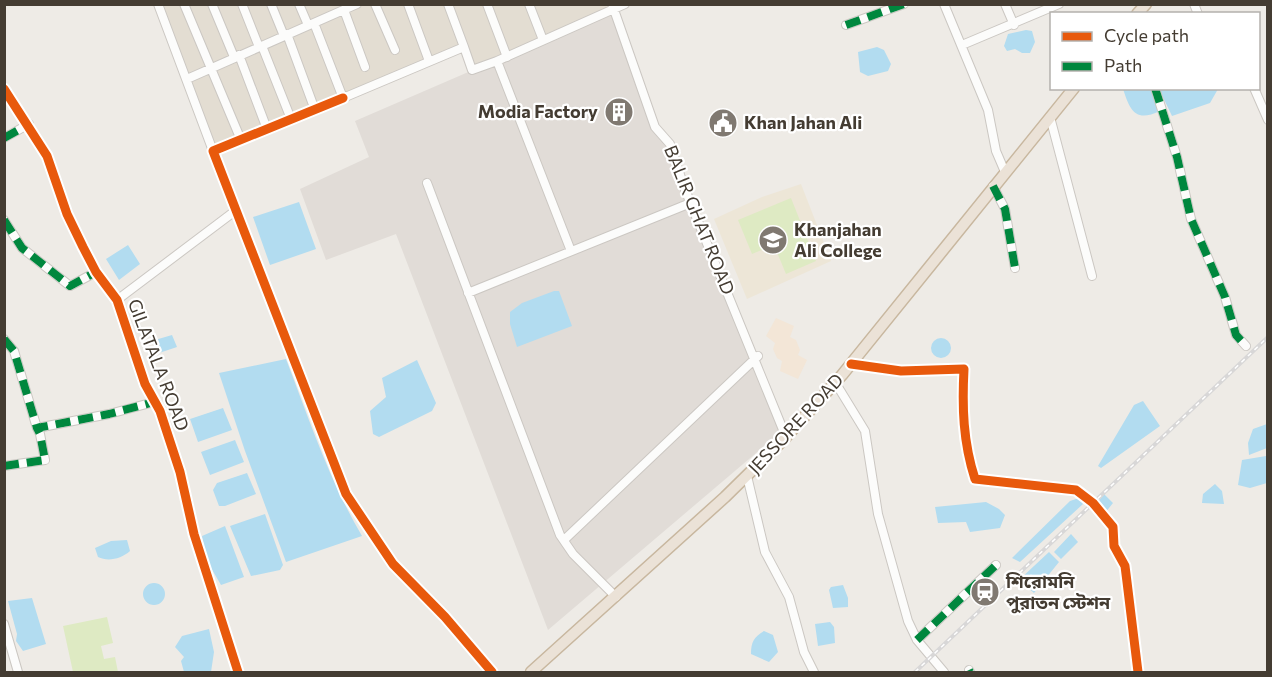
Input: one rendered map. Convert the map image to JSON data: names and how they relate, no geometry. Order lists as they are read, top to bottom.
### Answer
{
  "streets": {
    "highway": ["JESSORE ROAD"],
    "street": ["BALIR GHAT ROAD", "GILATALA ROAD"]
  },
  "crossings": [
    ["BALIR GHAT ROAD", "JESSORE ROAD"]
  ],
  "places": {
    "building": ["Modia Factory"],
    "public building": ["Khan Jahan Ali"],
    "school or university": ["Khanjahan Ali College"],
    "station": ["শিরোমনি পুরাতন স্টেশন"]
  },
  "legend": ["Cycle path", "Path"]
}
